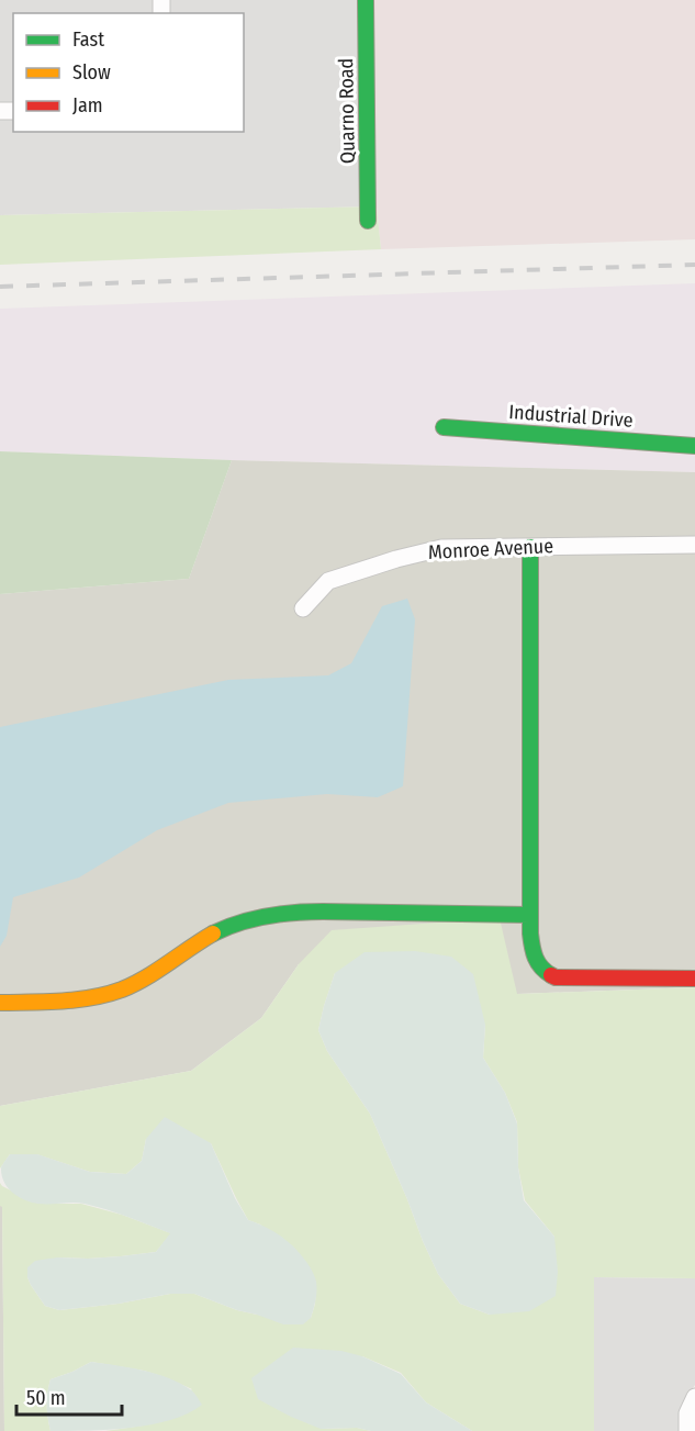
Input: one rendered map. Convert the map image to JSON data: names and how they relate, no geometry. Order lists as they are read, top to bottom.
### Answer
{
  "streets": {
    "street": ["Quarno Road", "Industrial Drive", "Monroe Avenue"]
  },
  "legend": ["Fast", "Slow", "Jam"],
  "scale_bar": "50 m"
}
